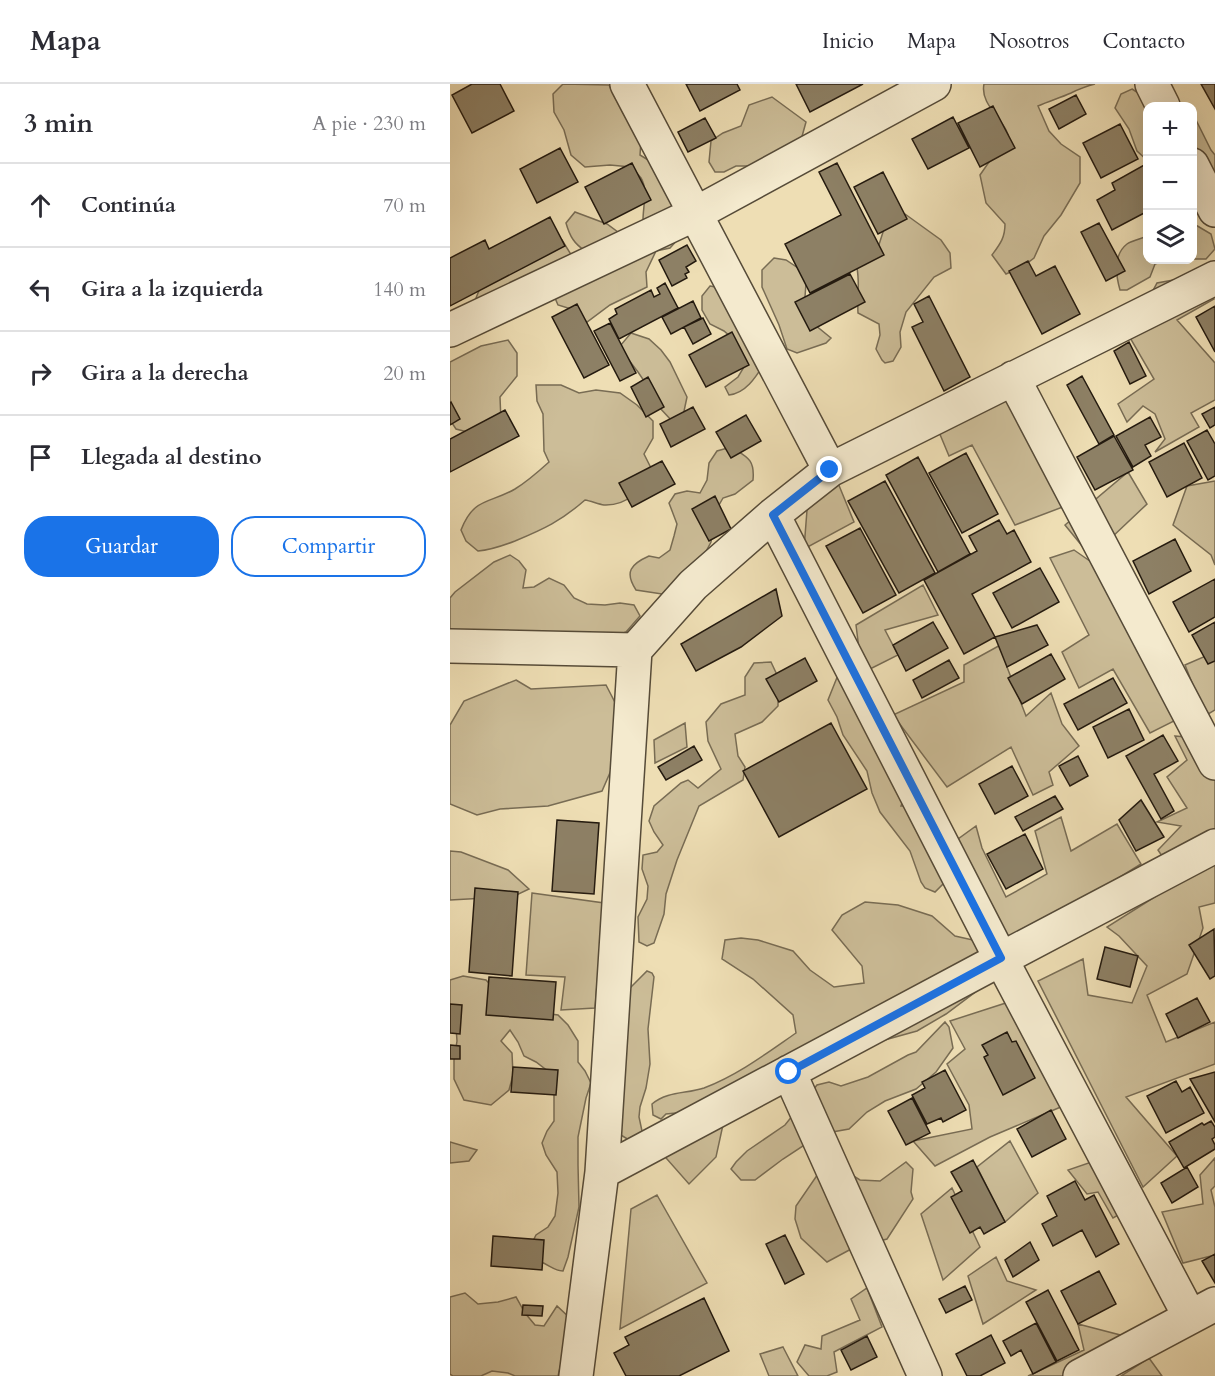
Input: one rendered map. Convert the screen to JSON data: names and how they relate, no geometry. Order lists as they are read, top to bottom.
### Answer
{
  "page": {
    "header": "Mapa",
    "nav": [
      "Inicio",
      "Mapa",
      "Nosotros",
      "Contacto"
    ],
    "heading": ["3 min", "A pie · 230 m"],
    "map_buttons": ["+", "−"],
    "list": [
      ["Continúa", "70 m"],
      ["Gira a la izquierda", "140 m"],
      ["Gira a la derecha", "20 m"],
      "Llegada al destino"
    ],
    "buttons": ["Guardar", "Compartir"]
  }
}
